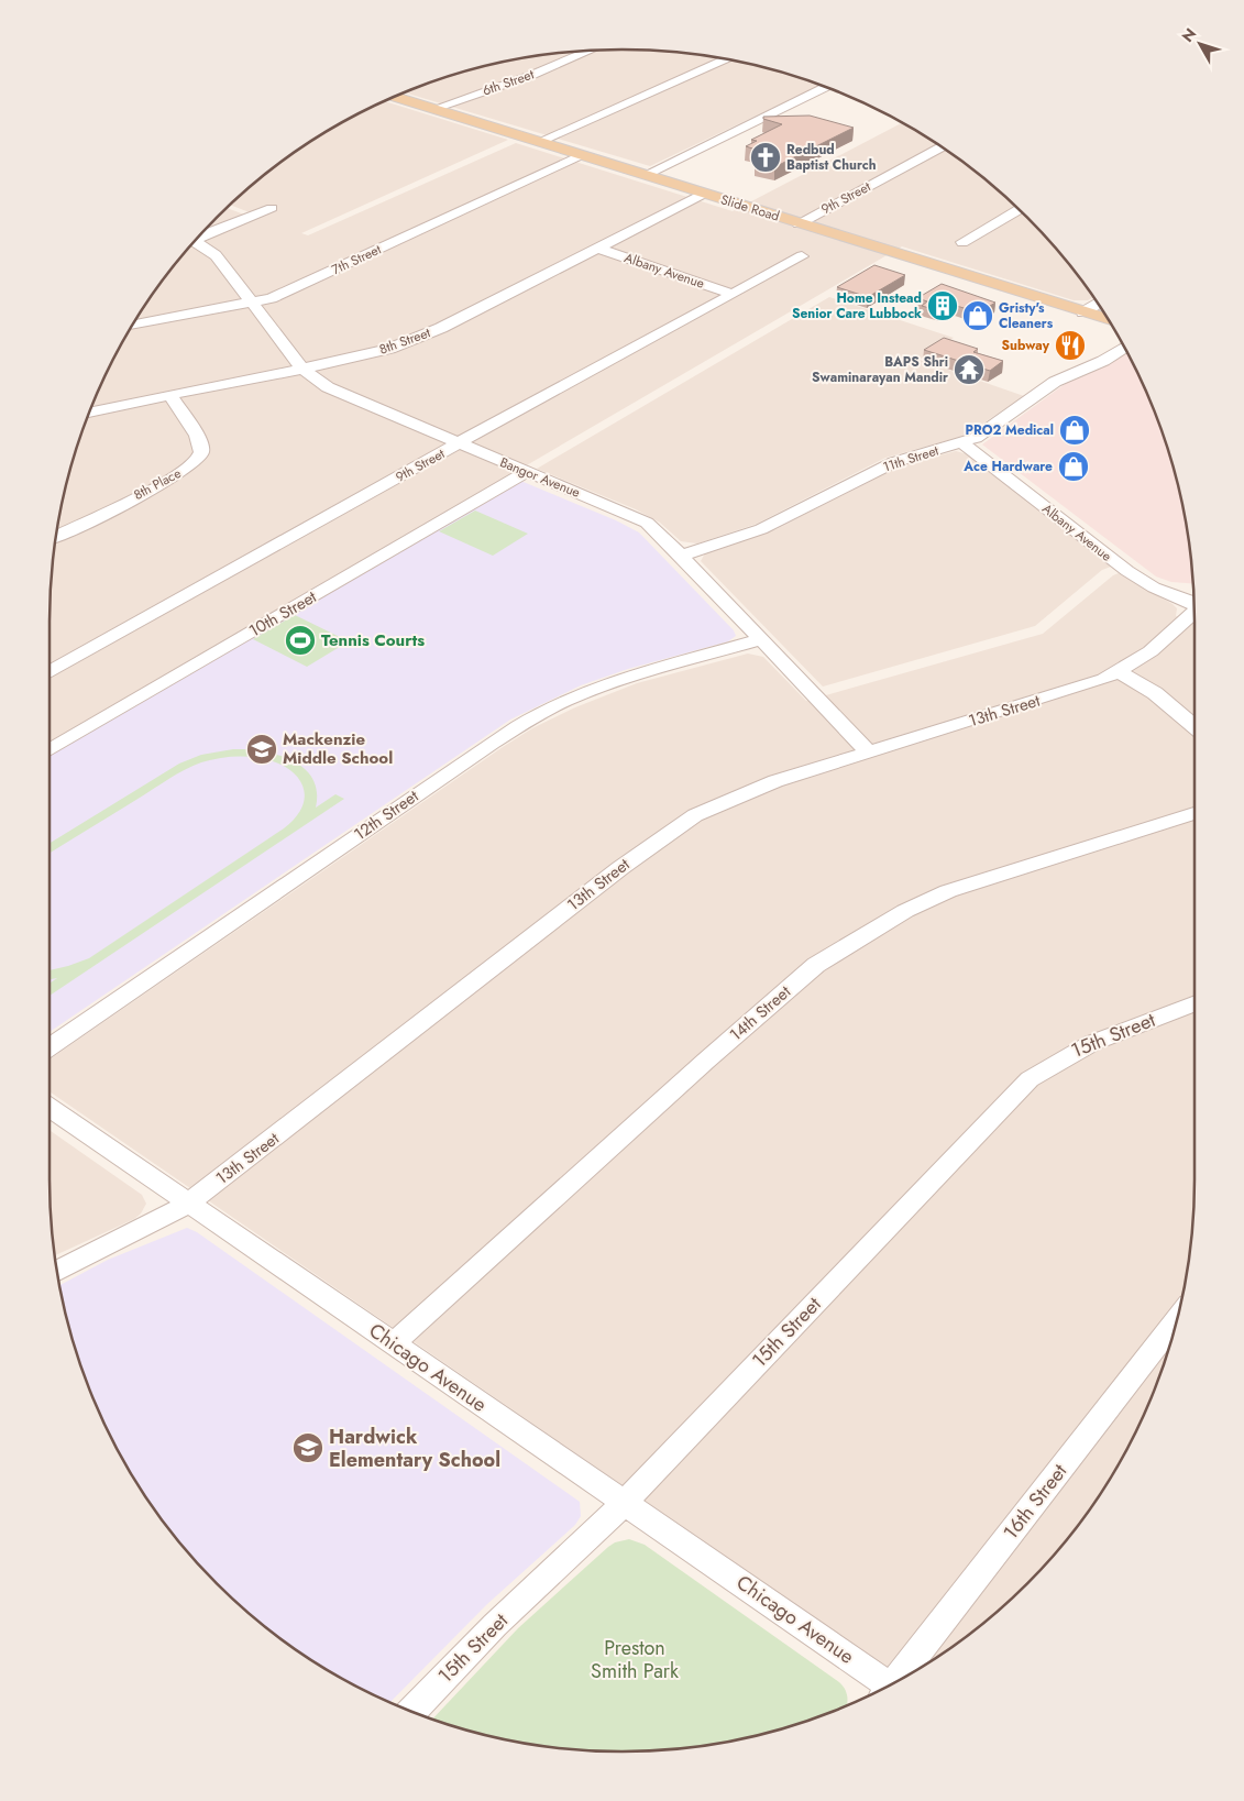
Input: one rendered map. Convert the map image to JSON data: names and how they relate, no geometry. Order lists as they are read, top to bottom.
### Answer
{
  "streets": {
    "main road": ["Slide Road"],
    "street": [
      "6th Street",
      "9th Street",
      "7th Street",
      "Albany Avenue",
      "8th Street",
      "11th Street",
      "Bangor Avenue",
      "8th Place",
      "10th Street",
      "13th Street",
      "12th Street",
      "14th Street",
      "15th Street",
      "Chicago Avenue",
      "16th Street"
    ]
  },
  "crossings": [
    ["6th Street", "Slide Road"],
    ["9th Street", "Slide Road"],
    ["9th Street", "Albany Avenue"],
    ["9th Street", "Bangor Avenue"],
    ["Slide Road", "7th Street"],
    ["Slide Road", "8th Street"],
    ["7th Street", "Bangor Avenue"],
    ["Albany Avenue", "8th Street"],
    ["Albany Avenue", "11th Street"],
    ["8th Street", "Bangor Avenue"],
    ["8th Street", "8th Place"],
    ["11th Street", "Bangor Avenue"],
    ["Bangor Avenue", "10th Street"],
    ["Bangor Avenue", "13th Street"],
    ["Bangor Avenue", "12th Street"],
    ["13th Street", "Chicago Avenue"],
    ["14th Street", "Chicago Avenue"],
    ["15th Street", "Chicago Avenue"]
  ],
  "parks": ["Preston Smith Park"],
  "places": {
    "church": ["Redbud Baptist Church"],
    "building": ["Home Instead Senior Care Lubbock"],
    "shop": ["Gristy's Cleaners", "PRO2 Medical", "Ace Hardware"],
    "restaurant": ["Subway"],
    "temple": ["BAPS Shri Swaminarayan Mandir"],
    "sports": ["Tennis Courts"],
    "school or university": ["Mackenzie Middle School", "Hardwick Elementary School"]
  },
  "north": "top left"
}
